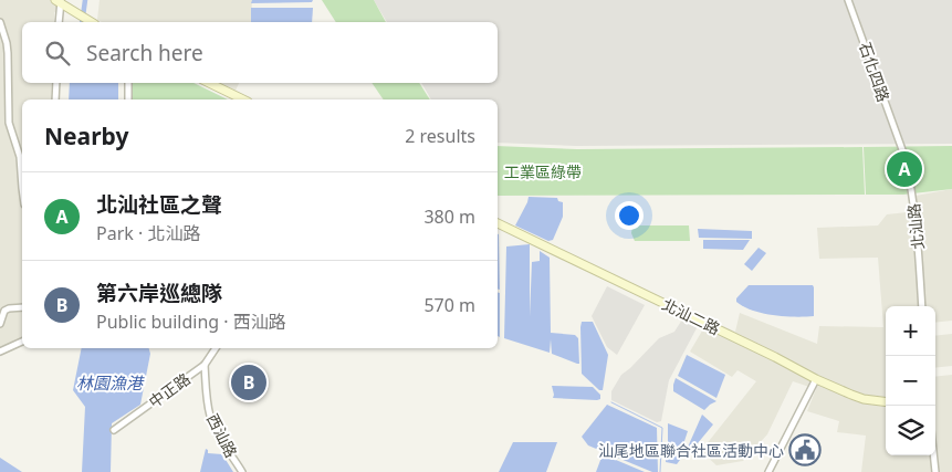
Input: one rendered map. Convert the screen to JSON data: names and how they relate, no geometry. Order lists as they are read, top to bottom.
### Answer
{
  "streets": {
    "street": [
      "石化四路",
      "北汕路",
      "北汕二路",
      "中正路",
      "西汕路"
    ]
  },
  "crossings": [
    ["石化四路", "北汕路"],
    ["中正路", "西汕路"]
  ],
  "water": ["林園漁港"],
  "parks": ["工業區綠帶"],
  "places": {
    "public building": ["汕尾地區聯合社區活動中心"]
  },
  "page": {
    "search": "Search here",
    "heading": ["Nearby", "2 results"],
    "pins": ["A", "B"],
    "list": [
      {
        "mark": "A",
        "name": "北汕社區之聲",
        "note": "Park · 北汕路",
        "value": "380 m"
      },
      {
        "mark": "B",
        "name": "第六岸巡總隊",
        "note": "Public building · 西汕路",
        "value": "570 m"
      }
    ],
    "map_buttons": ["+", "−"]
  }
}
